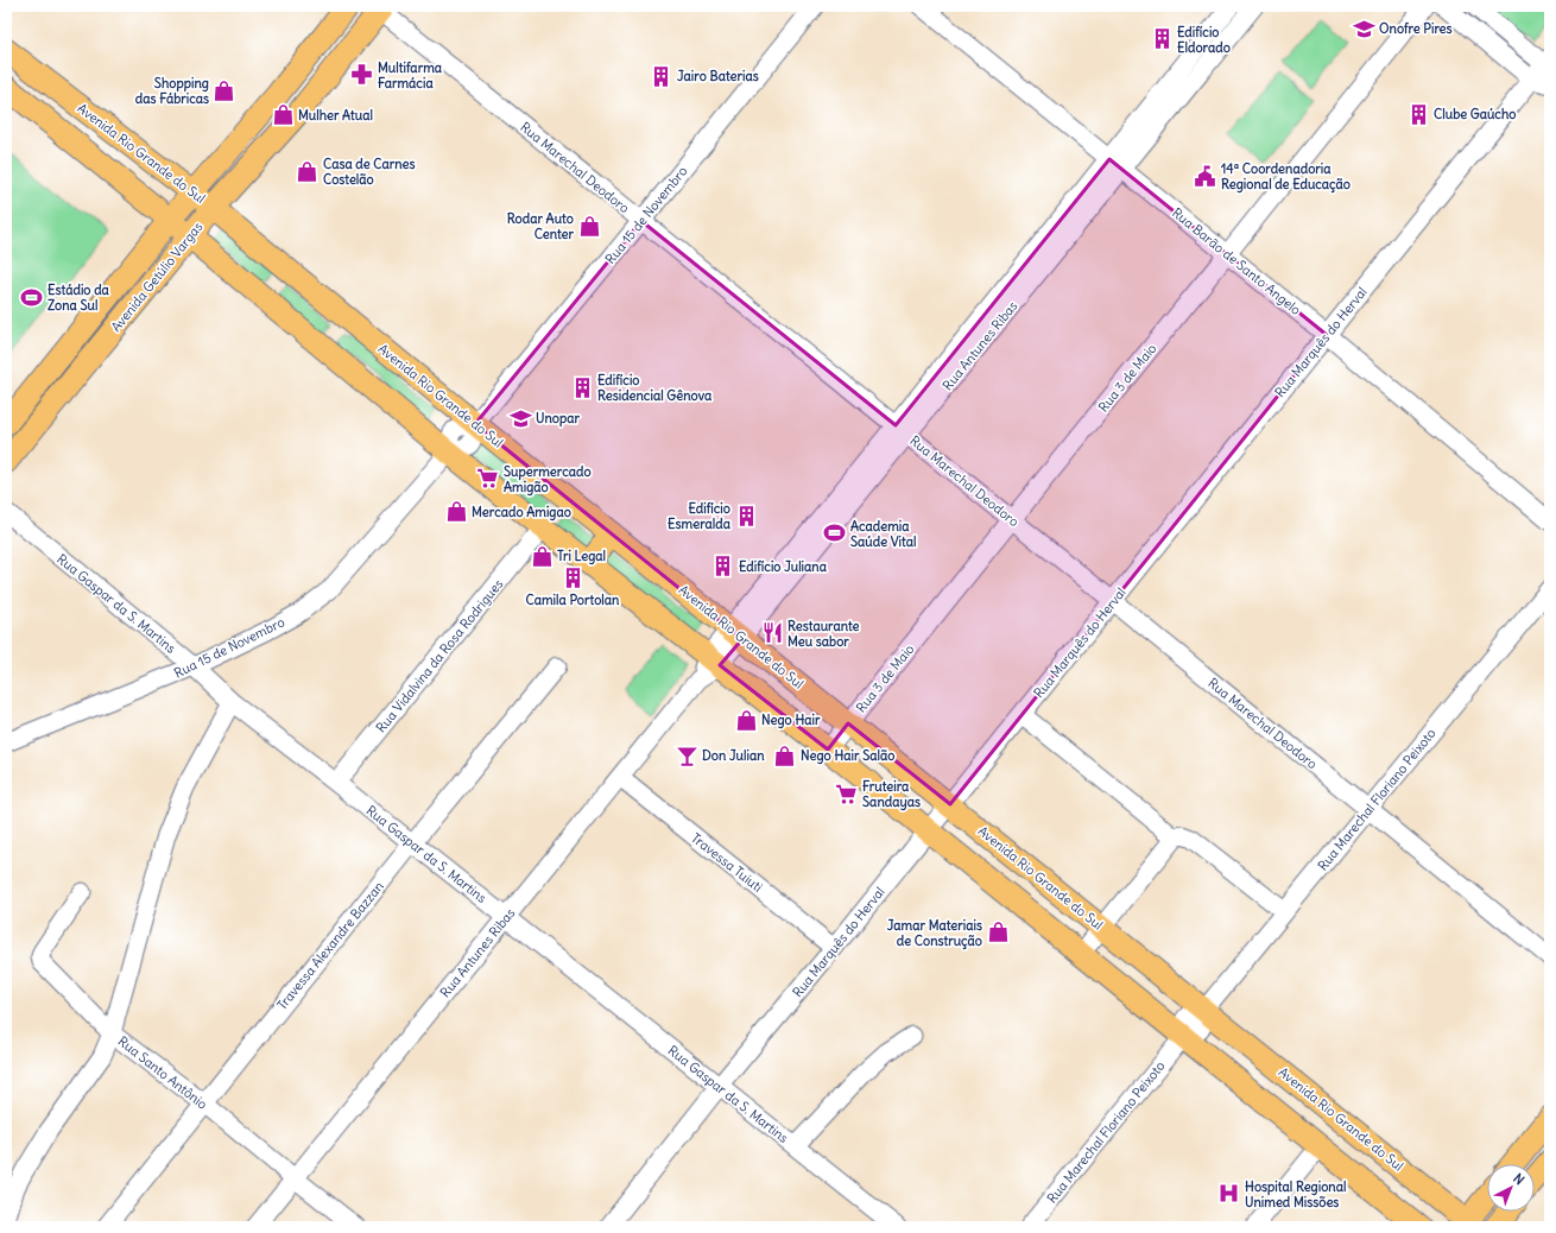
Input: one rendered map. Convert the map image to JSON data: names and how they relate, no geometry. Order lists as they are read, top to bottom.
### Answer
{
  "streets": {
    "main road": ["Avenida Rio Grande do Sul", "Avenida Getúlio Vargas"],
    "street": [
      "Rua Marechal Deodoro",
      "Rua 15 de Novembro",
      "Rua Barão de Santo Angelo",
      "Rua Marquês do Herval",
      "Rua Antunes Ribas",
      "Rua 3 de Maio",
      "Rua Gaspar da S. Martins",
      "Rua Vidalvina da Rosa Rodrigues",
      "Rua Marechal Floriano Peixoto",
      "Travessa Tuiuti",
      "Travessa Alexandre Bazzan",
      "Rua Santo Antônio"
    ]
  },
  "crossings": [
    ["Avenida Rio Grande do Sul", "Rua 15 de Novembro"],
    ["Avenida Rio Grande do Sul", "Avenida Getúlio Vargas"],
    ["Avenida Rio Grande do Sul", "Rua Marquês do Herval"],
    ["Avenida Rio Grande do Sul", "Rua Antunes Ribas"],
    ["Avenida Rio Grande do Sul", "Rua 3 de Maio"],
    ["Avenida Rio Grande do Sul", "Rua Marechal Floriano Peixoto"],
    ["Rua Marechal Deodoro", "Rua 15 de Novembro"],
    ["Rua Marechal Deodoro", "Avenida Getúlio Vargas"],
    ["Rua Marechal Deodoro", "Rua Marquês do Herval"],
    ["Rua Marechal Deodoro", "Rua Antunes Ribas"],
    ["Rua Marechal Deodoro", "Rua 3 de Maio"],
    ["Rua Marechal Deodoro", "Rua Marechal Floriano Peixoto"],
    ["Rua 15 de Novembro", "Rua Gaspar da S. Martins"],
    ["Rua Barão de Santo Angelo", "Rua Marquês do Herval"],
    ["Rua Barão de Santo Angelo", "Rua Antunes Ribas"],
    ["Rua Barão de Santo Angelo", "Rua 3 de Maio"],
    ["Rua Marquês do Herval", "Rua Gaspar da S. Martins"],
    ["Rua Marquês do Herval", "Travessa Tuiuti"],
    ["Rua Antunes Ribas", "Rua Gaspar da S. Martins"],
    ["Rua Antunes Ribas", "Travessa Tuiuti"],
    ["Rua Antunes Ribas", "Rua Santo Antônio"],
    ["Rua Gaspar da S. Martins", "Rua Vidalvina da Rosa Rodrigues"],
    ["Rua Gaspar da S. Martins", "Travessa Alexandre Bazzan"],
    ["Travessa Alexandre Bazzan", "Rua Santo Antônio"]
  ],
  "places": {
    "school or university": ["Onofre Pires", "Unopar"],
    "building": [
      "Edifício Eldorado",
      "Jairo Baterias",
      "Clube Gaúcho",
      "Edifício Residencial Gênova",
      "Edifício Esmeralda",
      "Edifício Juliana",
      "Camila Portolan"
    ],
    "pharmacy": ["Multifarma Farmácia"],
    "shop": [
      "Shopping das Fábricas",
      "Mulher Atual",
      "Casa de Carnes Costelão",
      "Rodar Auto Center",
      "Mercado Amigao",
      "Tri Legal",
      "Nego Hair",
      "Nego Hair Salão",
      "Jamar Materiais de Construção"
    ],
    "public building": ["14ª Coordenadoria Regional de Educação"],
    "sports": ["Estádio da Zona Sul", "Academia Saúde Vital"],
    "supermarket": ["Supermercado Amigão", "Fruteira Sandayas"],
    "restaurant": ["Restaurante Meu sabor"],
    "bar": ["Don Julian"],
    "hospital": ["Hospital Regional Unimed Missões"]
  },
  "north": "top right"
}
